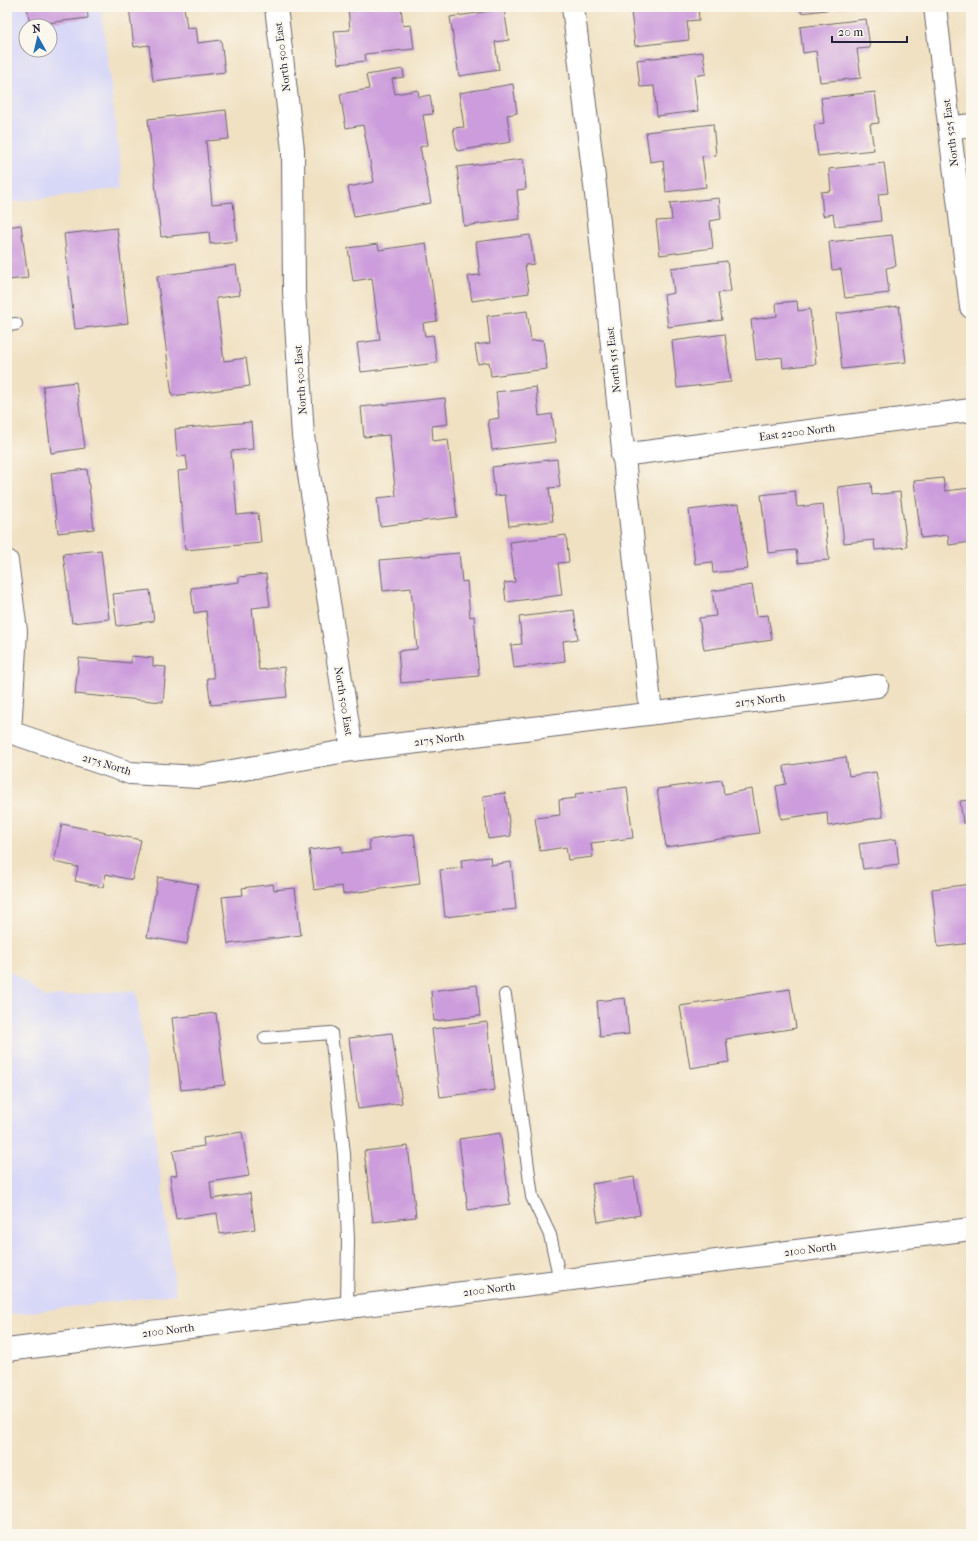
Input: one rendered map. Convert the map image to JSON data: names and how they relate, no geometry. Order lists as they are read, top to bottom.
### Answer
{
  "streets": {
    "street": [
      "North 500 East",
      "North 525 East",
      "North 515 East",
      "East 2200 North",
      "2175 North",
      "2100 North"
    ]
  },
  "crossings": [
    ["North 500 East", "2175 North"],
    ["North 515 East", "East 2200 North"],
    ["North 515 East", "2175 North"]
  ],
  "scale_bar": "20 m",
  "north": "top"
}
